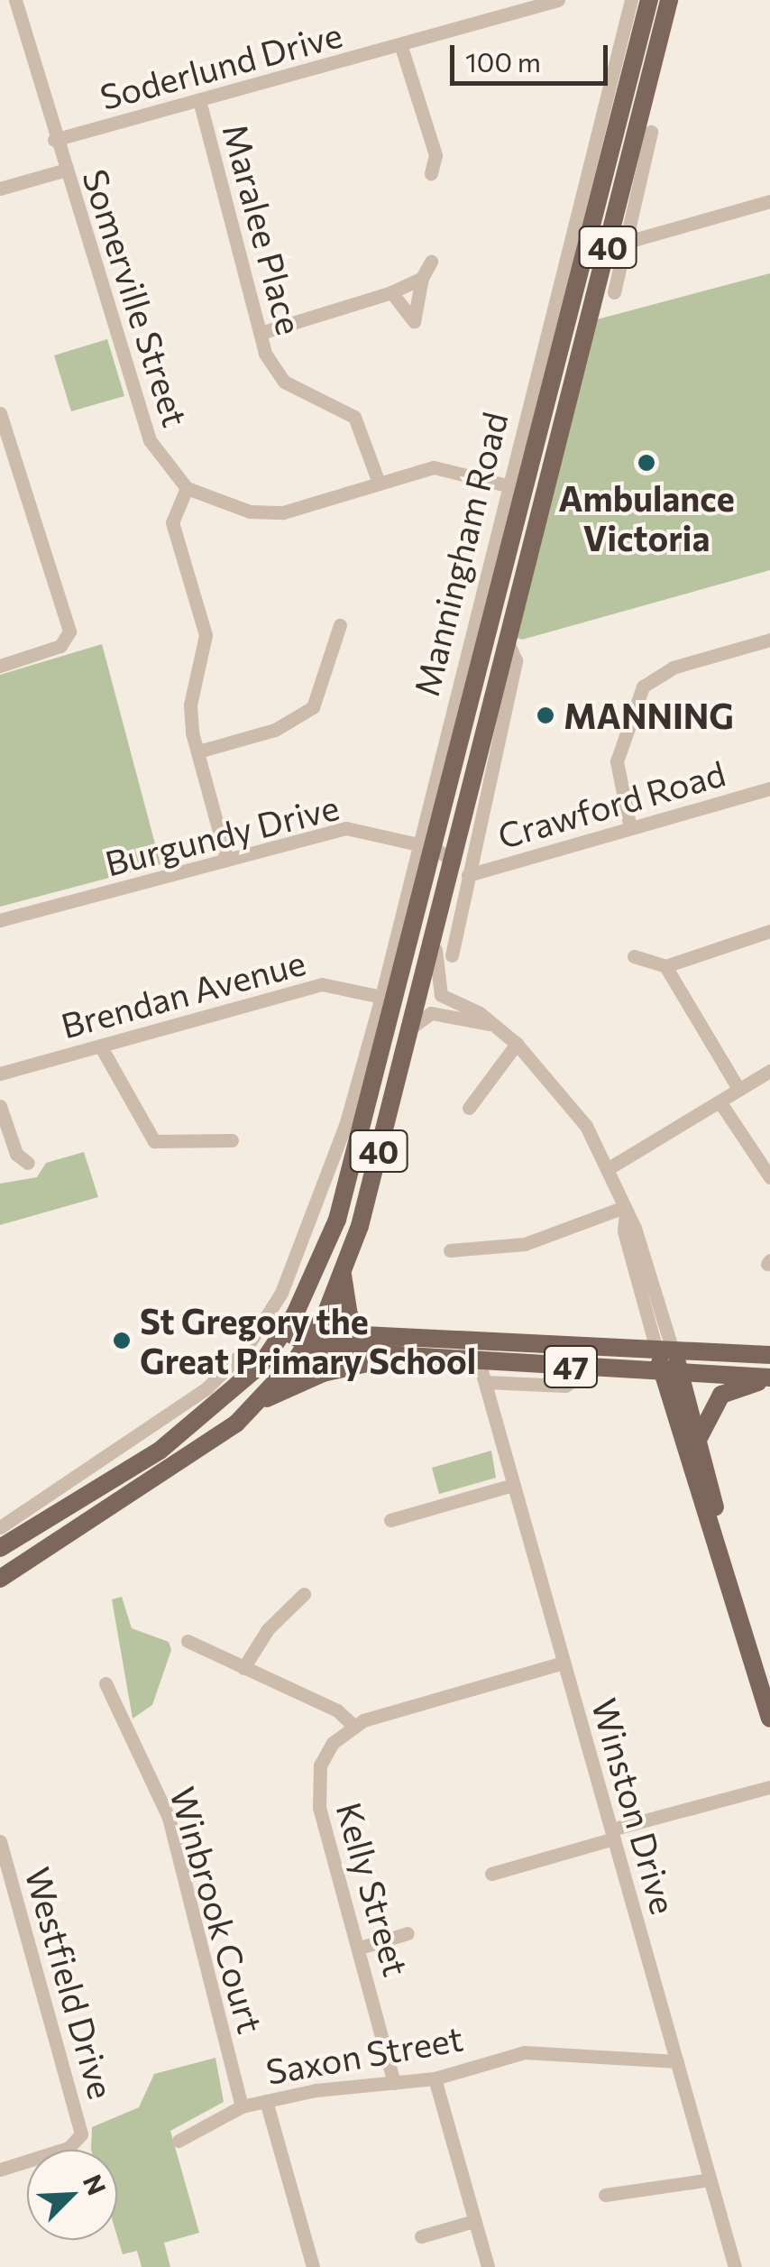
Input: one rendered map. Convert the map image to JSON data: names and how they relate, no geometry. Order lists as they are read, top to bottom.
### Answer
{
  "streets": {
    "main road": ["40", "Manningham Road", "47"],
    "street": [
      "Soderlund Drive",
      "Maralee Place",
      "Somerville Street",
      "Crawford Road",
      "Burgundy Drive",
      "Brendan Avenue",
      "Winston Drive",
      "Kelly Street",
      "Winbrook Court",
      "Westfield Drive",
      "Saxon Street"
    ]
  },
  "crossings": [
    ["Soderlund Drive", "Maralee Place"],
    ["Soderlund Drive", "Somerville Street"],
    ["Maralee Place", "Somerville Street"],
    ["40", "Manningham Road"],
    ["Somerville Street", "Manningham Road"],
    ["Manningham Road", "Crawford Road"],
    ["Manningham Road", "Burgundy Drive"],
    ["Manningham Road", "Brendan Avenue"],
    ["Manningham Road", "47"],
    ["Crawford Road", "Burgundy Drive"],
    ["47", "Winston Drive"],
    ["Winston Drive", "Saxon Street"],
    ["Kelly Street", "Saxon Street"],
    ["Winbrook Court", "Saxon Street"]
  ],
  "places": ["Ambulance Victoria", "MANNING", "St Gregory the Great Primary School"],
  "scale_bar": "100 m",
  "north": "top right"
}
